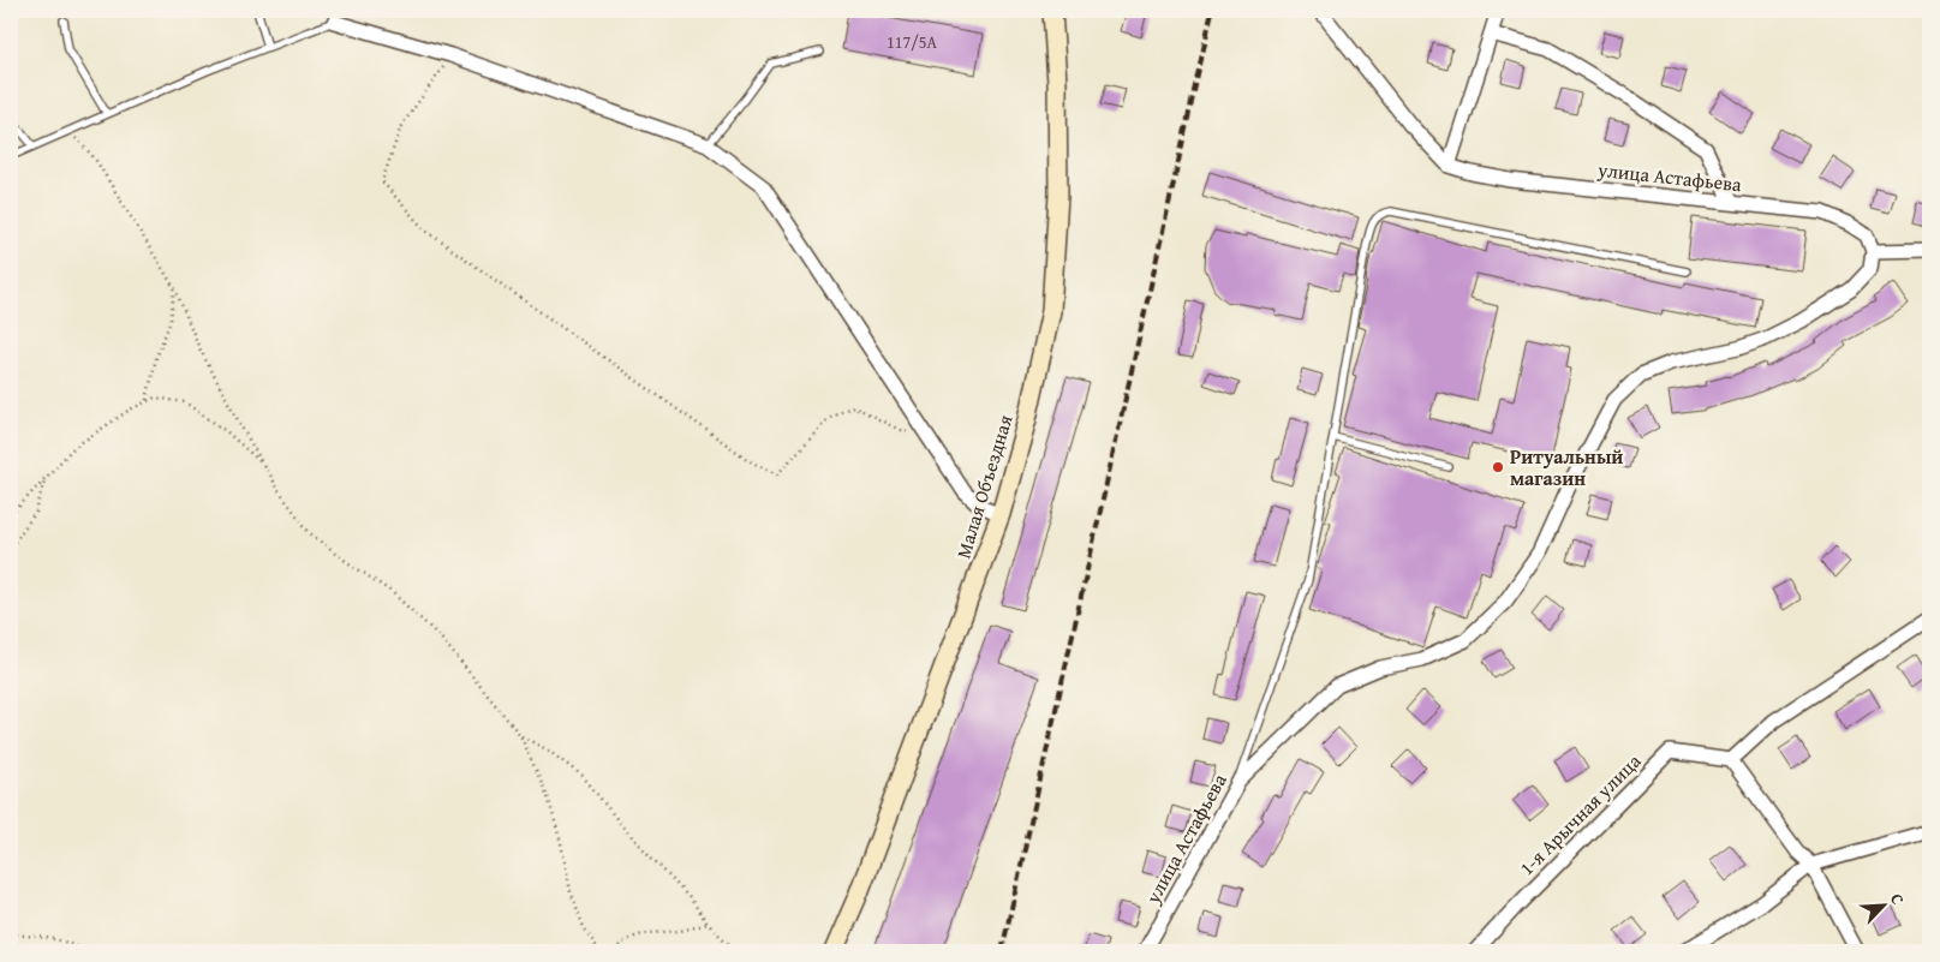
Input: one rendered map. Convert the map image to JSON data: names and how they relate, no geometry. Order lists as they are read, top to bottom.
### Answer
{
  "streets": {
    "main road": ["Малая Объездная"],
    "street": ["улица Астафьева", "1-я Арычная улица"]
  },
  "places": ["Ритуальный магазин"],
  "house_numbers": ["117/5А"],
  "north": "top right"
}
